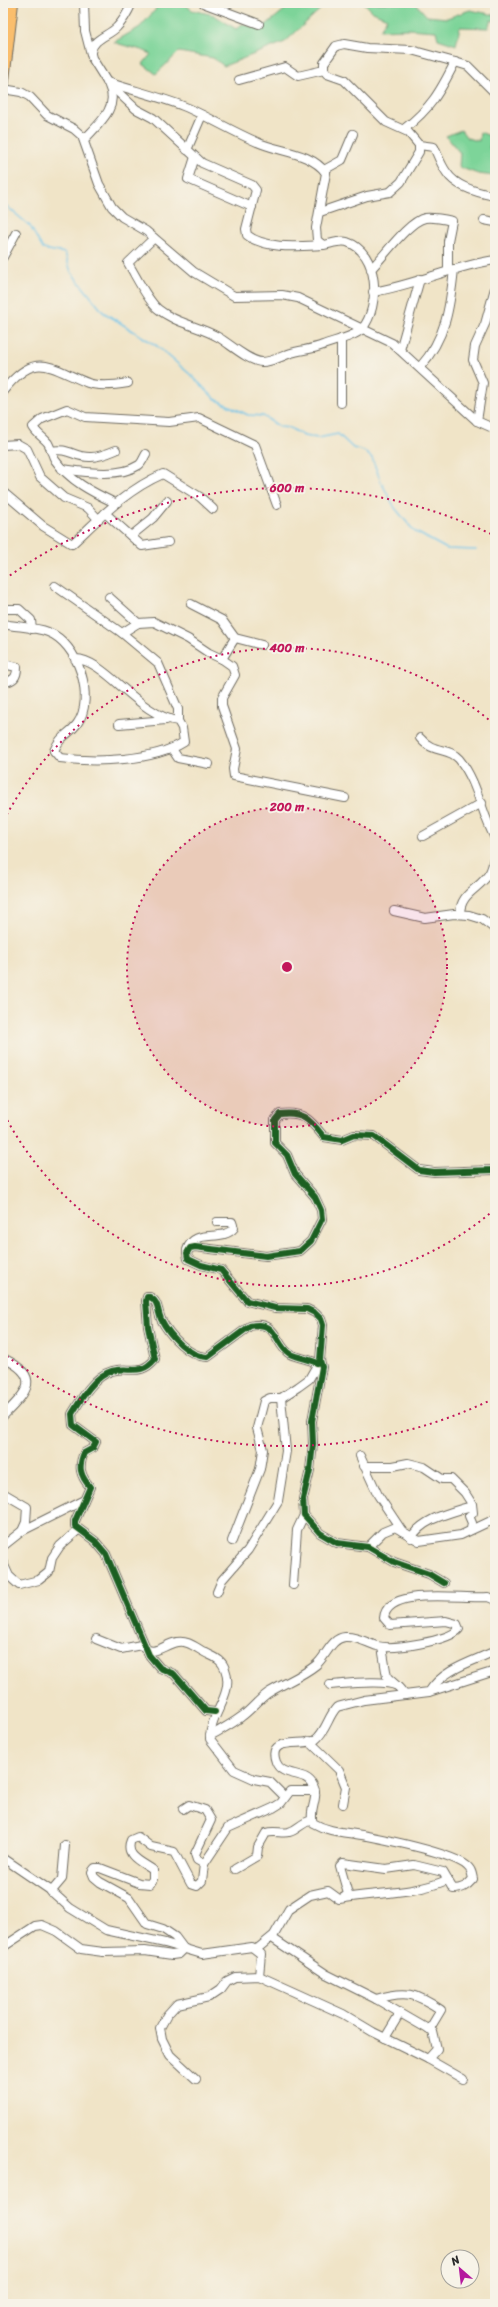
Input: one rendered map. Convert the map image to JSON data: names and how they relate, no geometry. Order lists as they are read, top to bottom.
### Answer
{
  "north": "top left",
  "rings": ["600 m", "400 m", "200 m"]
}
